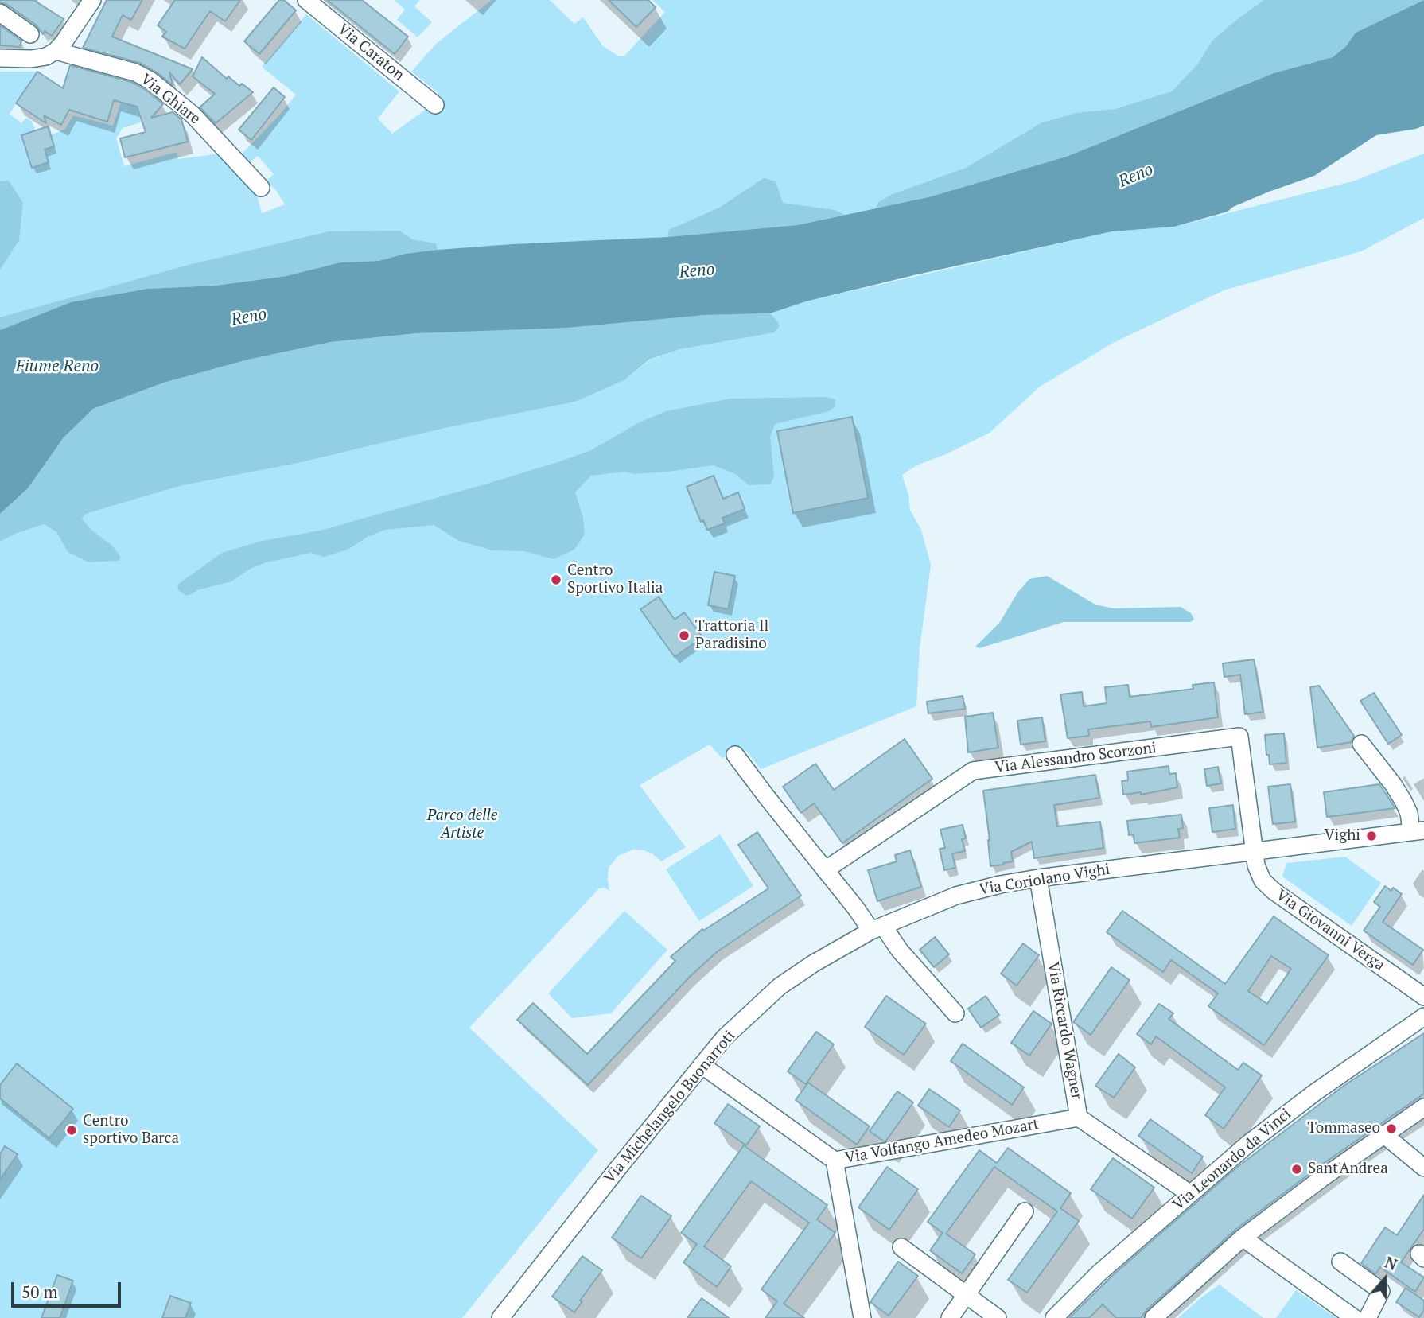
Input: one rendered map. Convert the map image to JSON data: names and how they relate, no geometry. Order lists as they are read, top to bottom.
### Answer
{
  "streets": {
    "street": [
      "Via Caraton",
      "Via Ghiare",
      "Via Alessandro Scorzoni",
      "Via Coriolano Vighi",
      "Via Giovanni Verga",
      "Via Riccardo Wagner",
      "Via Michelangelo Buonarroti",
      "Via Volfango Amedeo Mozart",
      "Via Leonardo da Vinci"
    ]
  },
  "crossings": [
    ["Via Alessandro Scorzoni", "Via Coriolano Vighi"],
    ["Via Alessandro Scorzoni", "Via Giovanni Verga"],
    ["Via Coriolano Vighi", "Via Giovanni Verga"],
    ["Via Coriolano Vighi", "Via Riccardo Wagner"],
    ["Via Coriolano Vighi", "Via Michelangelo Buonarroti"],
    ["Via Riccardo Wagner", "Via Volfango Amedeo Mozart"],
    ["Via Riccardo Wagner", "Via Leonardo da Vinci"],
    ["Via Michelangelo Buonarroti", "Via Volfango Amedeo Mozart"]
  ],
  "water": ["Reno", "Fiume Reno"],
  "parks": ["Parco delle Artiste"],
  "places": [
    "Centro Sportivo Italia",
    "Trattoria Il Paradisino",
    "Vighi",
    "Tommaseo",
    "Centro sportivo Barca",
    "Sant'Andrea"
  ],
  "scale_bar": "50 m",
  "north": "top"
}
